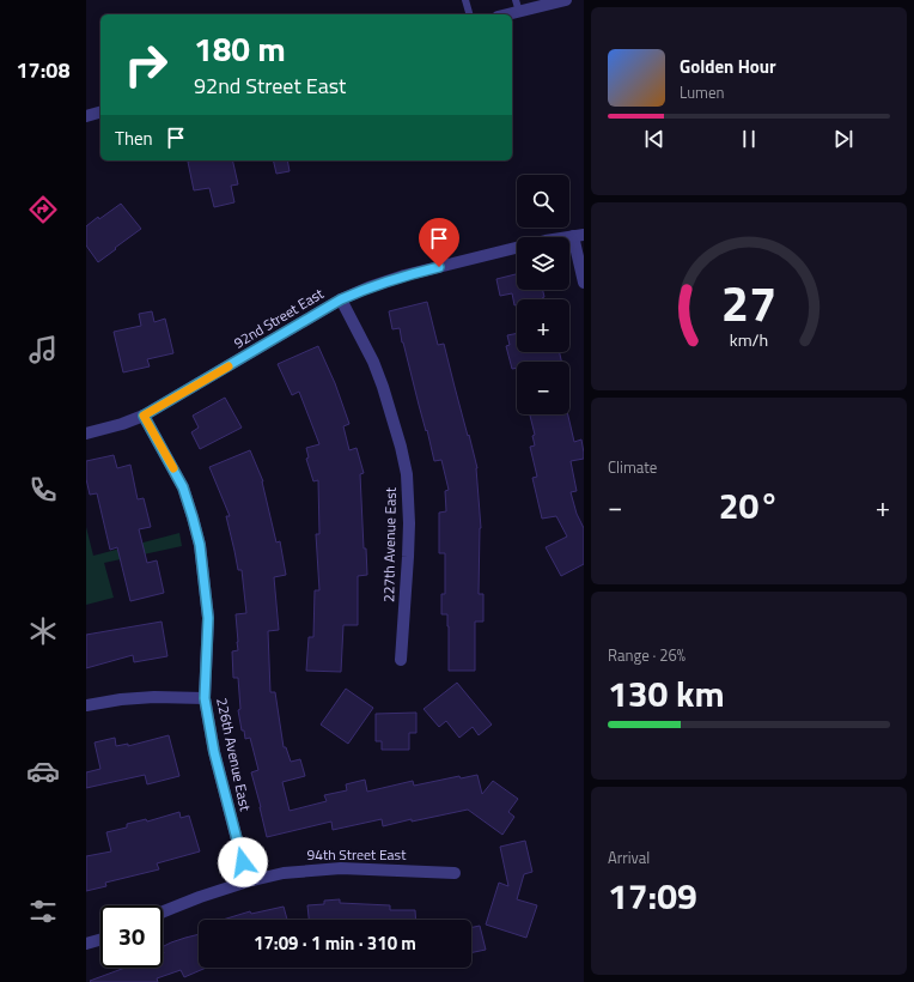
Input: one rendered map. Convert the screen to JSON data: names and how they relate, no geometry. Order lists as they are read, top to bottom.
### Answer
{
  "streets": {
    "street": [
      "92nd Street East",
      "227th Avenue East",
      "226th Avenue East",
      "94th Street East"
    ]
  },
  "crossings": [
    ["92nd Street East", "227th Avenue East"],
    ["92nd Street East", "226th Avenue East"],
    ["226th Avenue East", "94th Street East"]
  ],
  "page": {
    "tabs": "17:08",
    "turn": ["180 m", "92nd Street East"],
    "song": ["Golden Hour", "Lumen"],
    "then": "Then",
    "map_buttons": ["+", "−"],
    "tile": [
      "Climate",
      ["Range · 26%", "130 km"],
      ["Arrival", "17:09"]
    ],
    "heat": ["−", "20°", "+"],
    "limit": "30",
    "trip": "17:09 · 1 min · 310 m",
    "gauge": ["27", "km/h"]
  }
}
